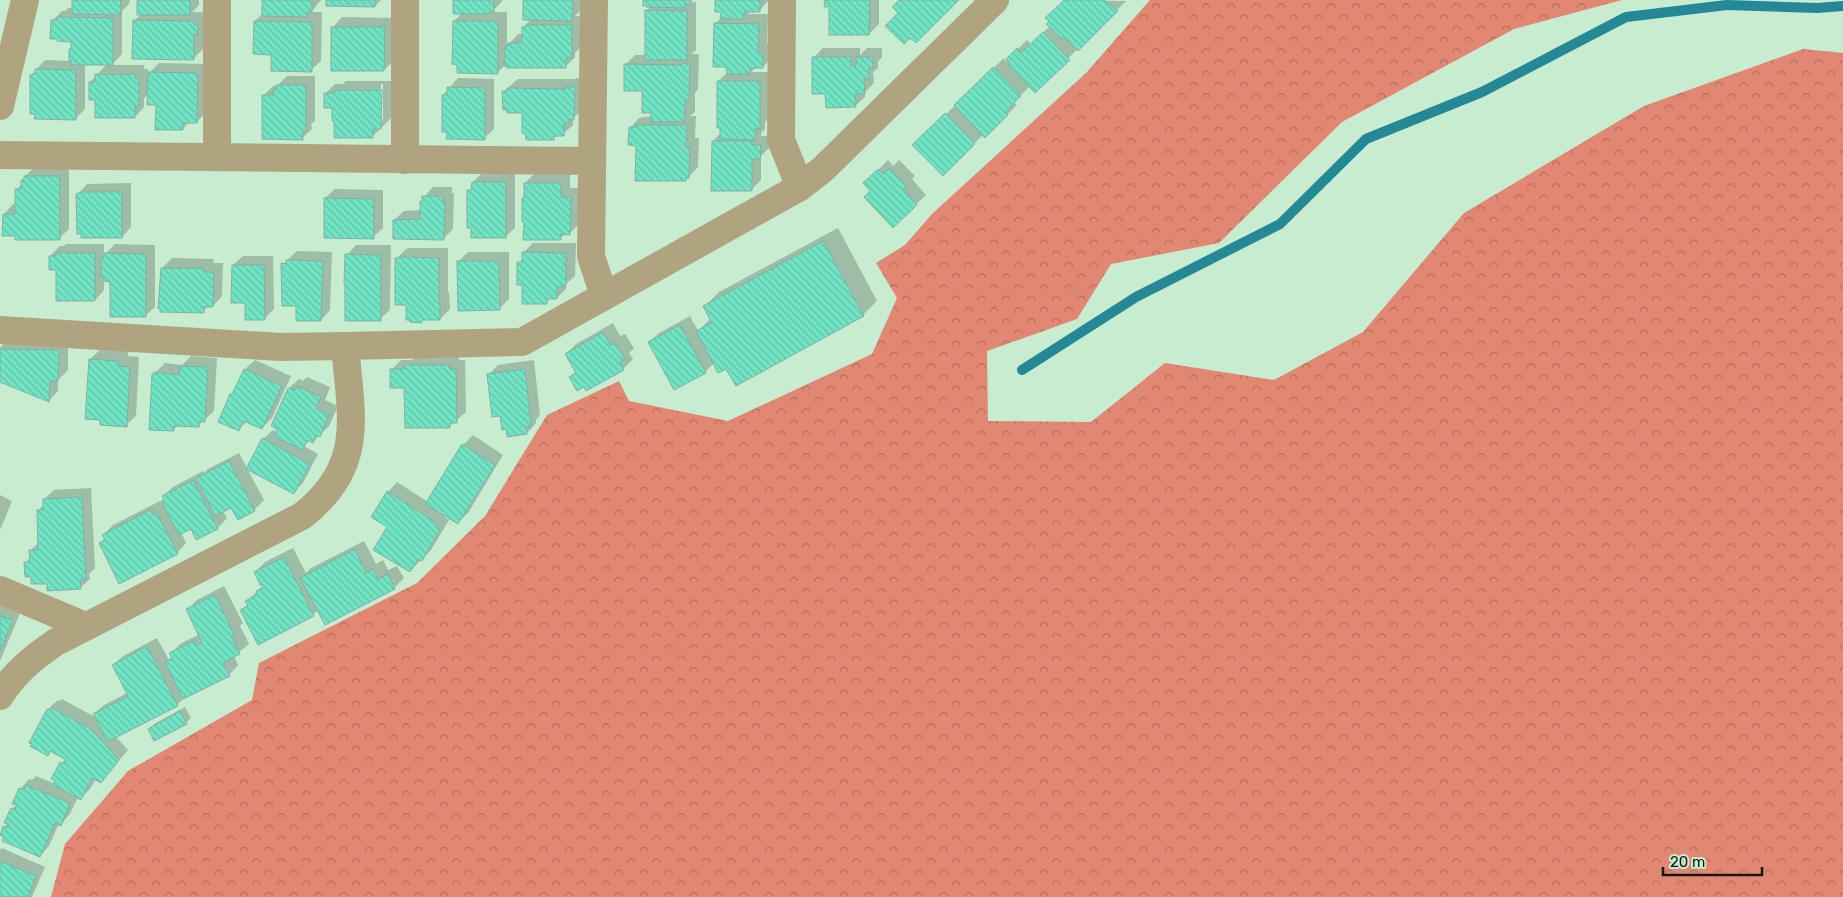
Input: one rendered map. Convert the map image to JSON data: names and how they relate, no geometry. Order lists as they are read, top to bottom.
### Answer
{
  "scale_bar": "20 m"
}
